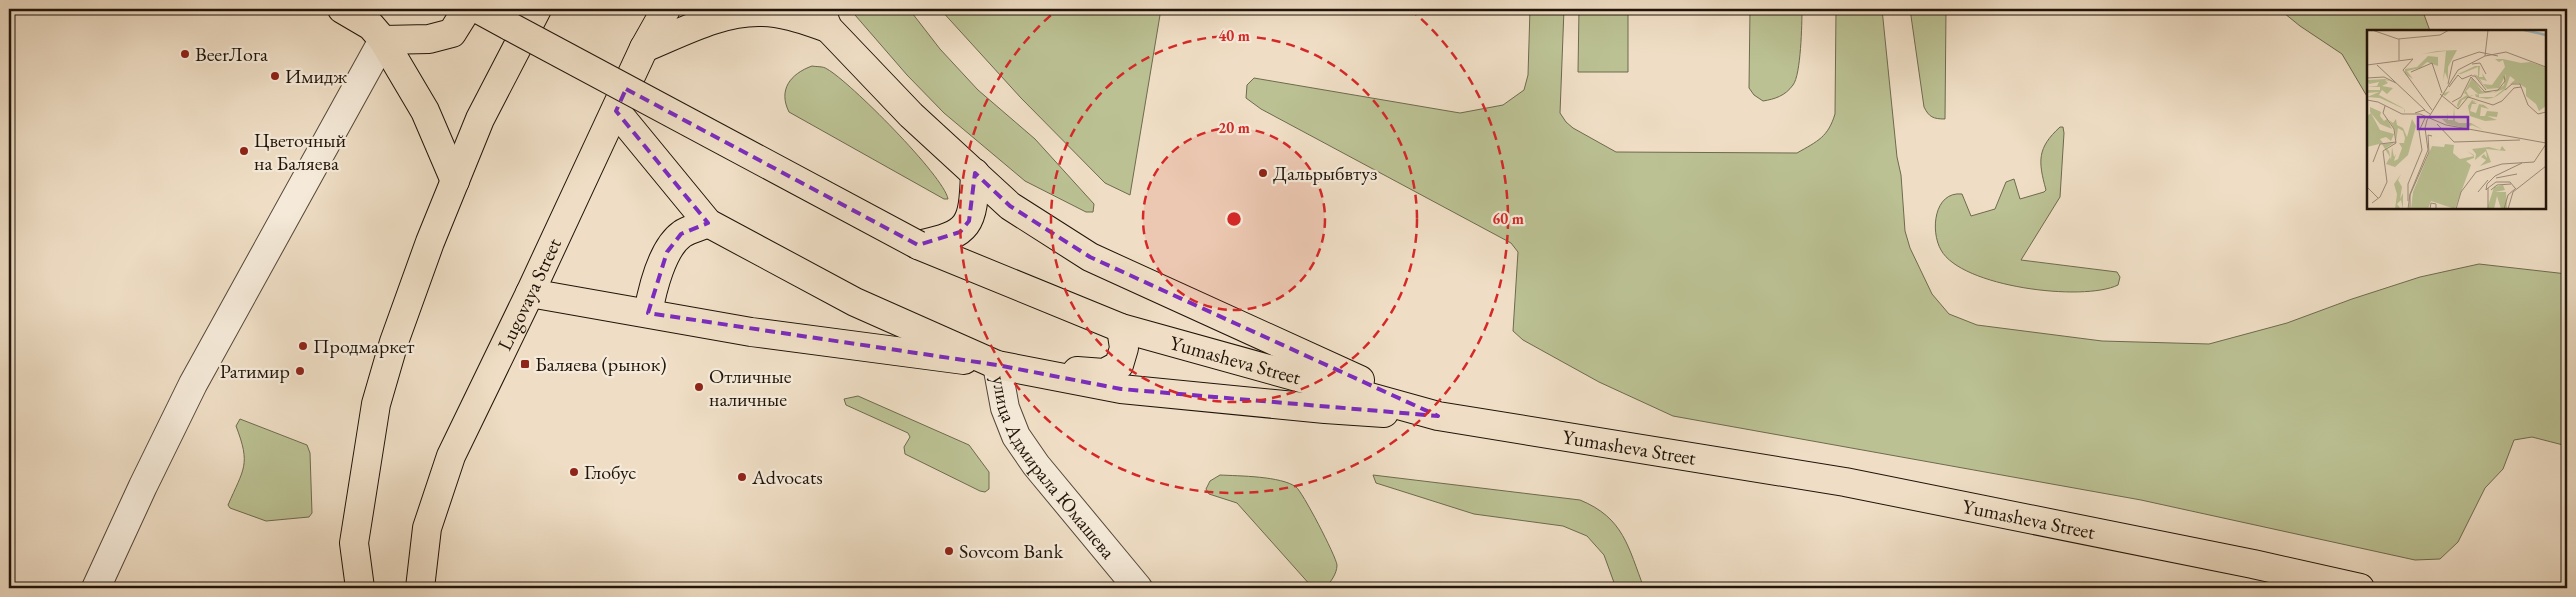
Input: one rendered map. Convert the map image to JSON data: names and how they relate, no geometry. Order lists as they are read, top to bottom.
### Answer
{
  "streets": {
    "main road": ["Lugovaya Street", "Yumasheva Street"],
    "street": ["улица Адмирала Юмашева"]
  },
  "places": {
    "other": [
      "BeerЛога",
      "Имидж",
      "Цветочный на Баляева",
      "Дальрыбвтуз",
      "Продмаркет",
      "Ратимир",
      "Отличные наличные",
      "Глобус",
      "Advocats",
      "Sovcom Bank"
    ],
    "transit": ["Баляева (рынок)"]
  },
  "rings": ["40 m", "20 m", "60 m"]
}
